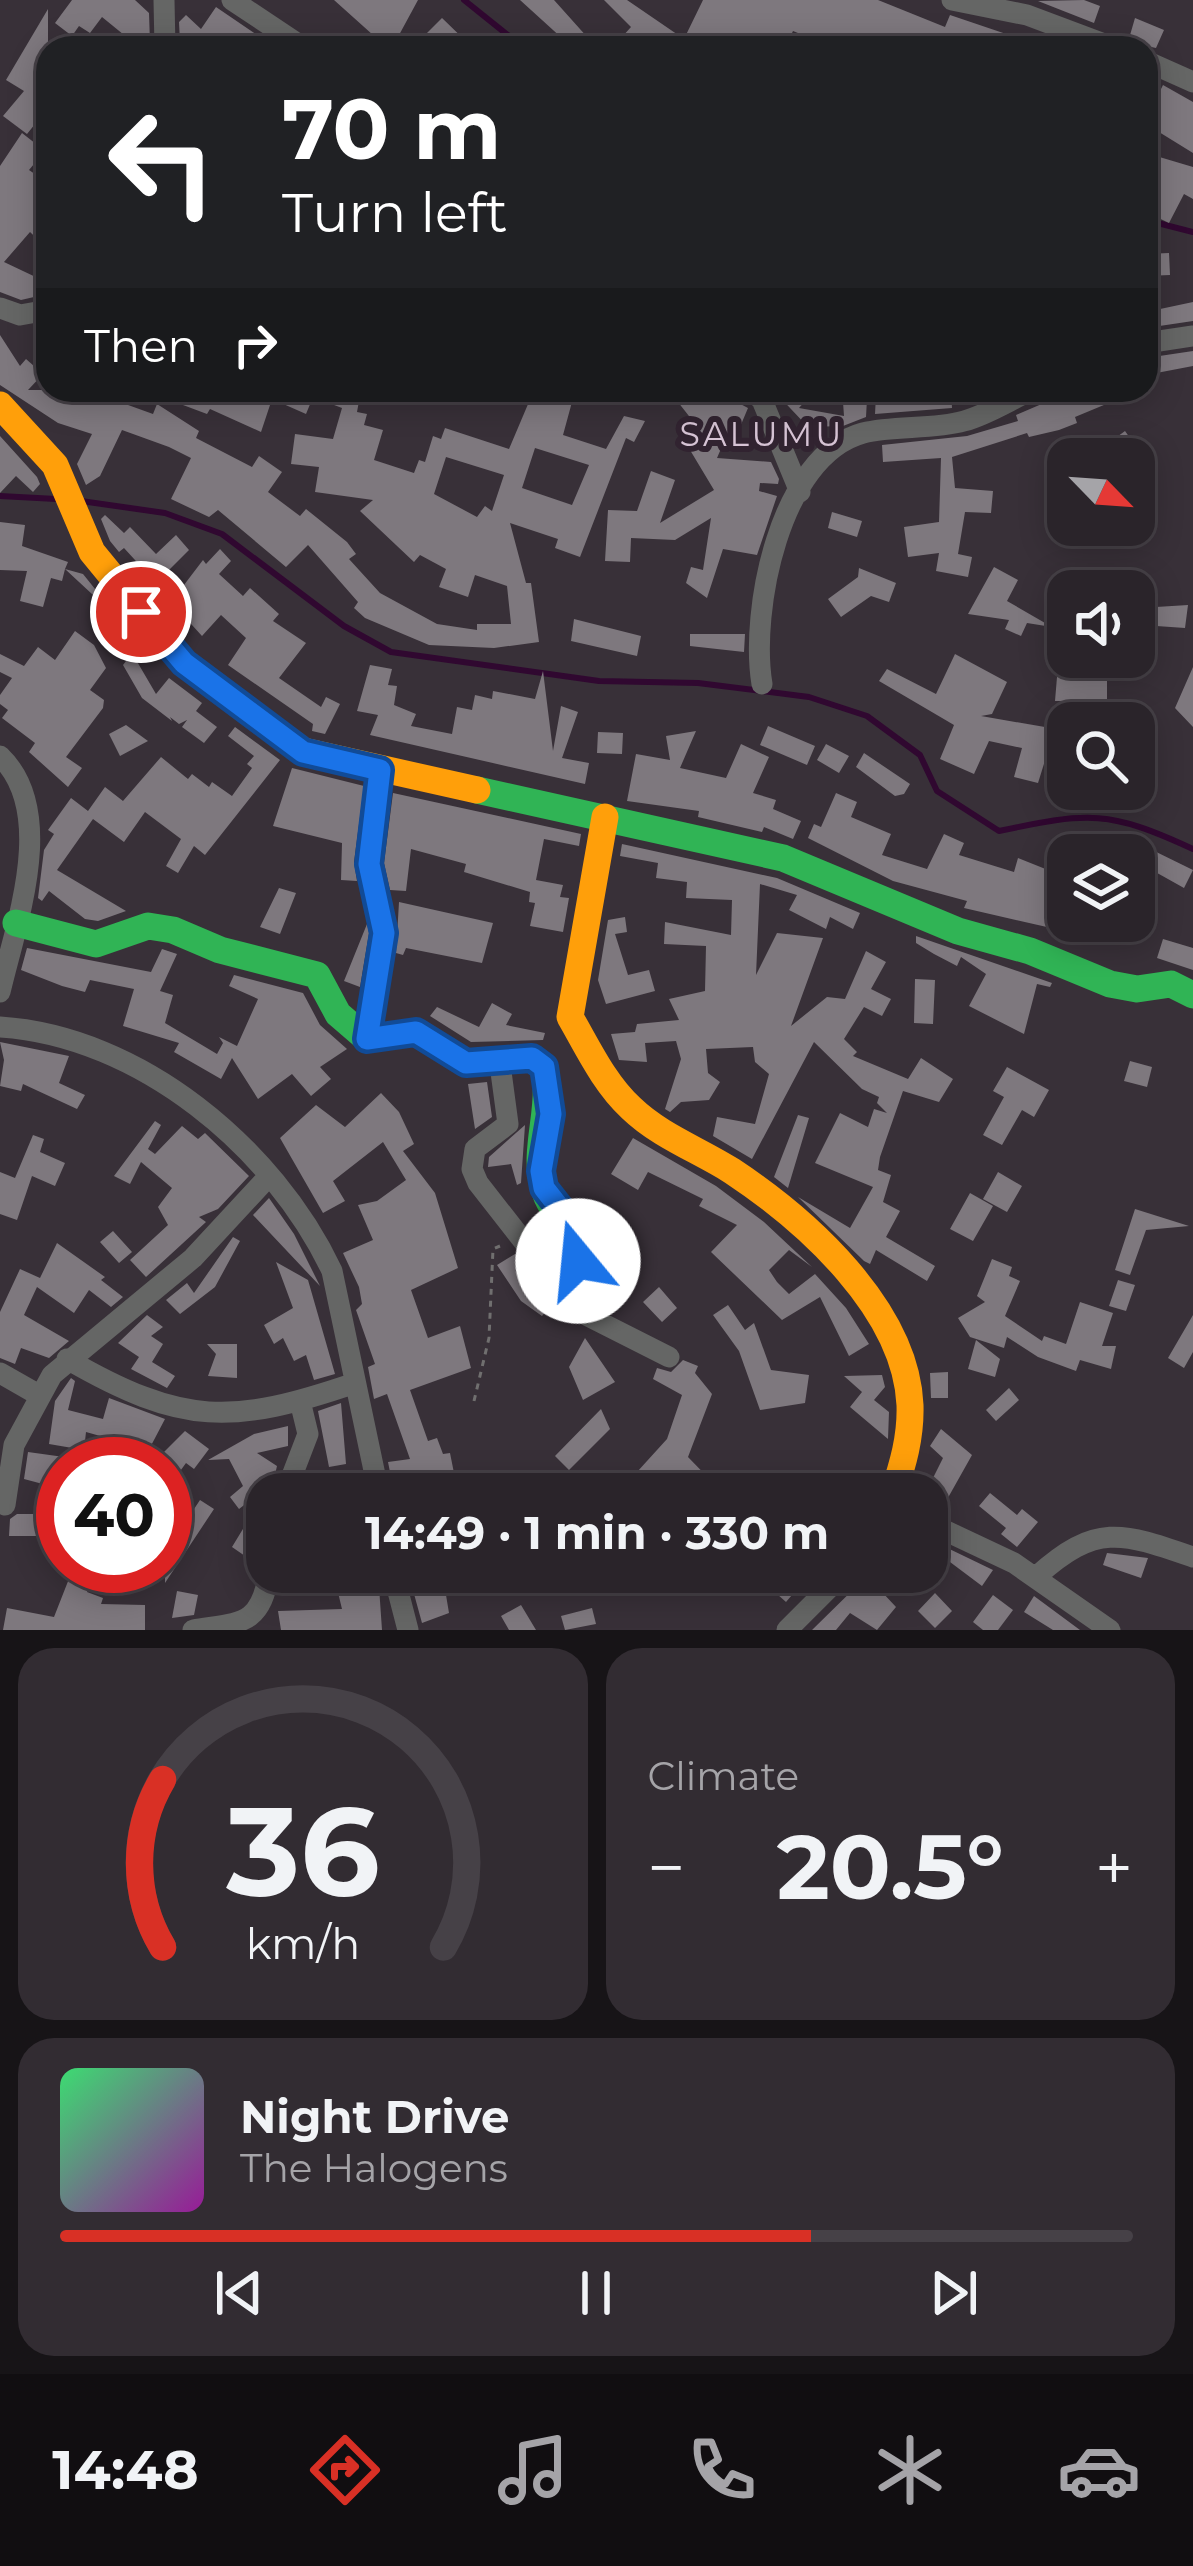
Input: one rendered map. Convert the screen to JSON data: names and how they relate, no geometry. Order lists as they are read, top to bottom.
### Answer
{
  "districts": ["SALUMU"],
  "north": "bottom right",
  "page": {
    "turn": ["70 m", "Turn left"],
    "then": "Then",
    "limit": "40",
    "trip": "14:49 · 1 min · 330 m",
    "tile": "Climate",
    "heat": ["−", "20.5°", "+"],
    "song": ["Night Drive", "The Halogens"],
    "tabs": "14:48",
    "gauge": ["36", "km/h"]
  }
}
